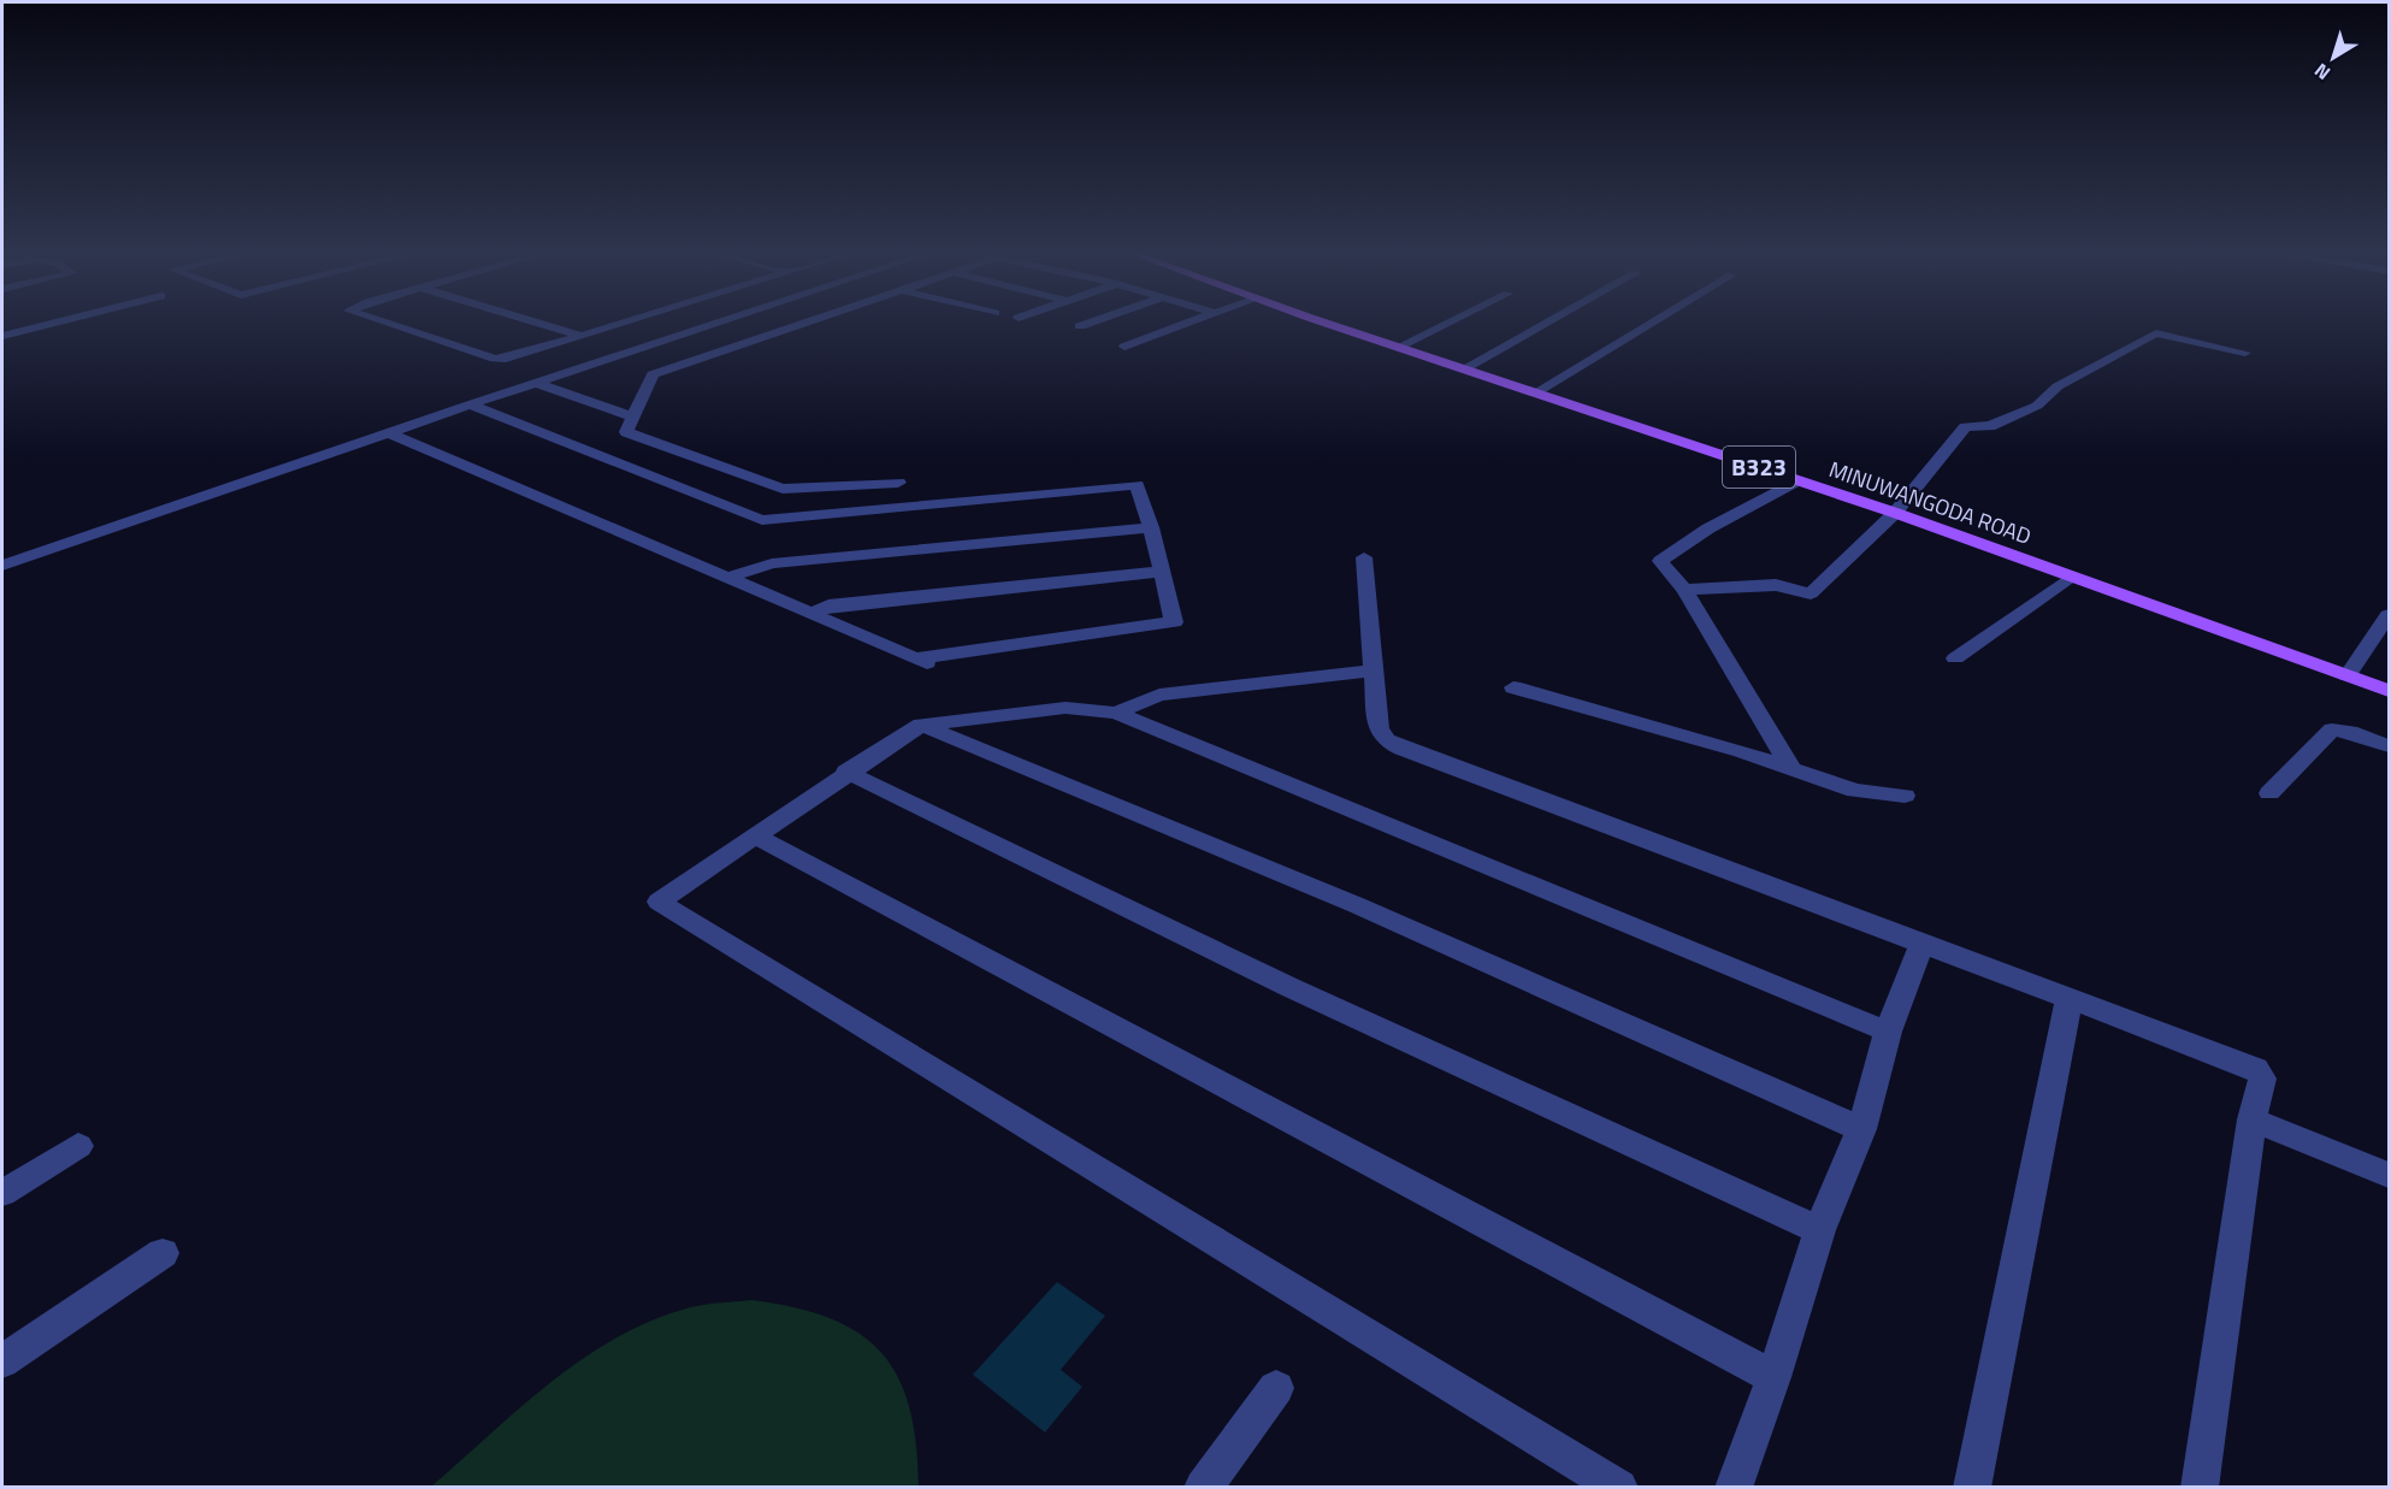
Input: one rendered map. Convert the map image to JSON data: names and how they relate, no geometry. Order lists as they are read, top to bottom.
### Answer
{
  "streets": {
    "main road": ["B323", "MINUWANGODA ROAD"]
  },
  "north": "bottom left"
}
